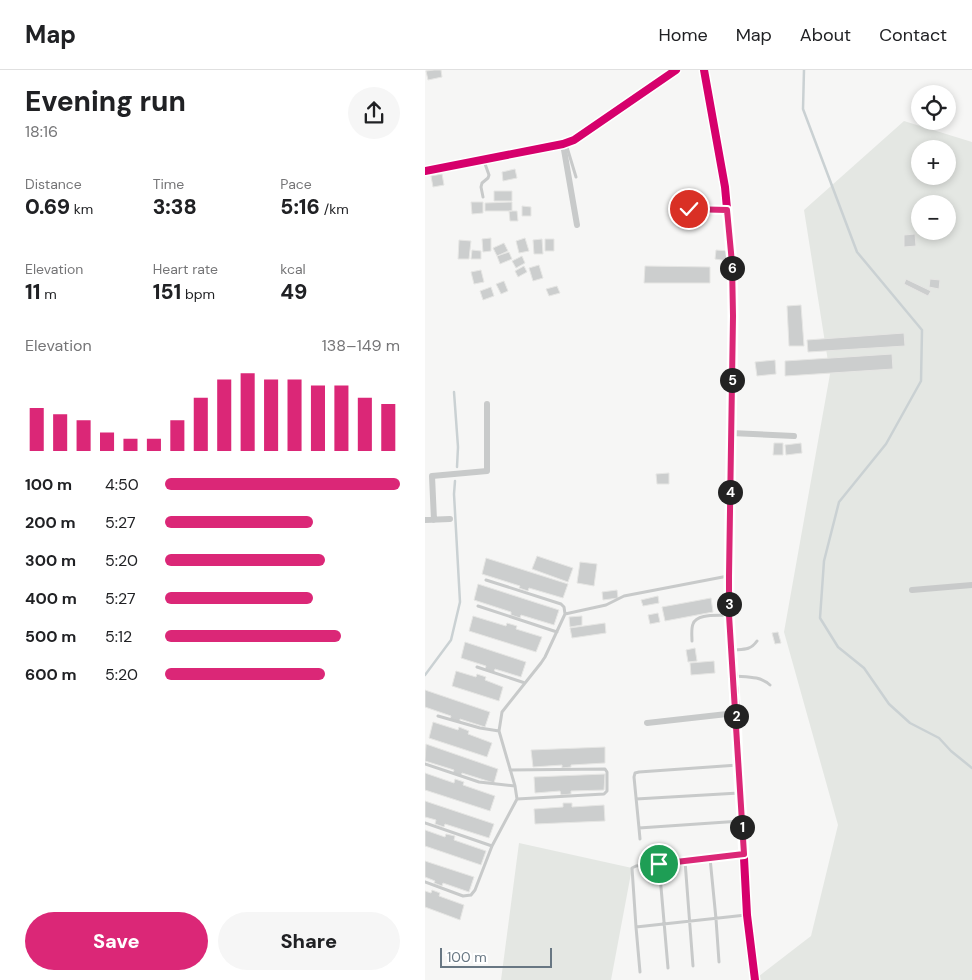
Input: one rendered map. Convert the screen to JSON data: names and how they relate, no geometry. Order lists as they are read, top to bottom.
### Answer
{
  "scale_bar": "100 m",
  "page": {
    "header": "Map",
    "nav": [
      "Home",
      "Map",
      "About",
      "Contact"
    ],
    "heading": ["Evening run", "18:16"],
    "map_buttons": ["+", "−"],
    "stats": [
      ["Distance", "0.69 km"],
      ["Time", "3:38"],
      ["Pace", "5:16 /km"],
      ["Elevation", "11 m"],
      ["Heart rate", "151 bpm"],
      ["kcal", "49"]
    ],
    "pins": [
      "6",
      "5",
      "4",
      "3",
      "2",
      "1"
    ],
    "chart": ["Elevation", "138–149 m"],
    "list": [
      {
        "name": "100 m",
        "note": "4:50"
      },
      {
        "name": "200 m",
        "note": "5:27"
      },
      {
        "name": "300 m",
        "note": "5:20"
      },
      {
        "name": "400 m",
        "note": "5:27"
      },
      {
        "name": "500 m",
        "note": "5:12"
      },
      {
        "name": "600 m",
        "note": "5:20"
      }
    ],
    "buttons": ["Save", "Share"],
    "scale": "100 m"
  }
}
